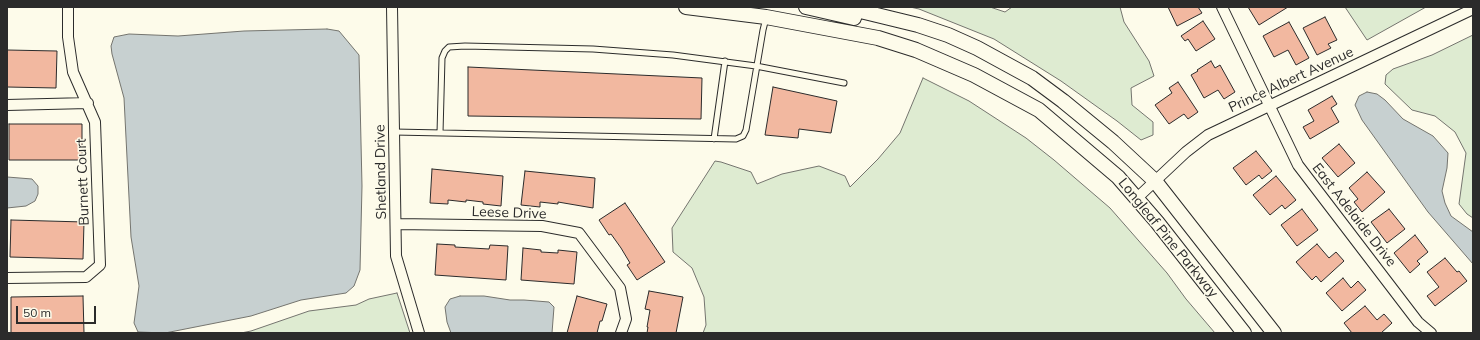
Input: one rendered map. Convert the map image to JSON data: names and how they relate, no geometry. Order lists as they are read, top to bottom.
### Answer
{
  "streets": {
    "main road": ["Longleaf Pine Parkway"],
    "street": [
      "Prince Albert Avenue",
      "Shetland Drive",
      "Burnett Court",
      "Leese Drive",
      "East Adelaide Drive"
    ]
  },
  "crossings": [
    ["Prince Albert Avenue", "East Adelaide Drive"],
    ["Prince Albert Avenue", "Longleaf Pine Parkway"],
    ["Shetland Drive", "Leese Drive"]
  ],
  "scale_bar": "50 m"
}
